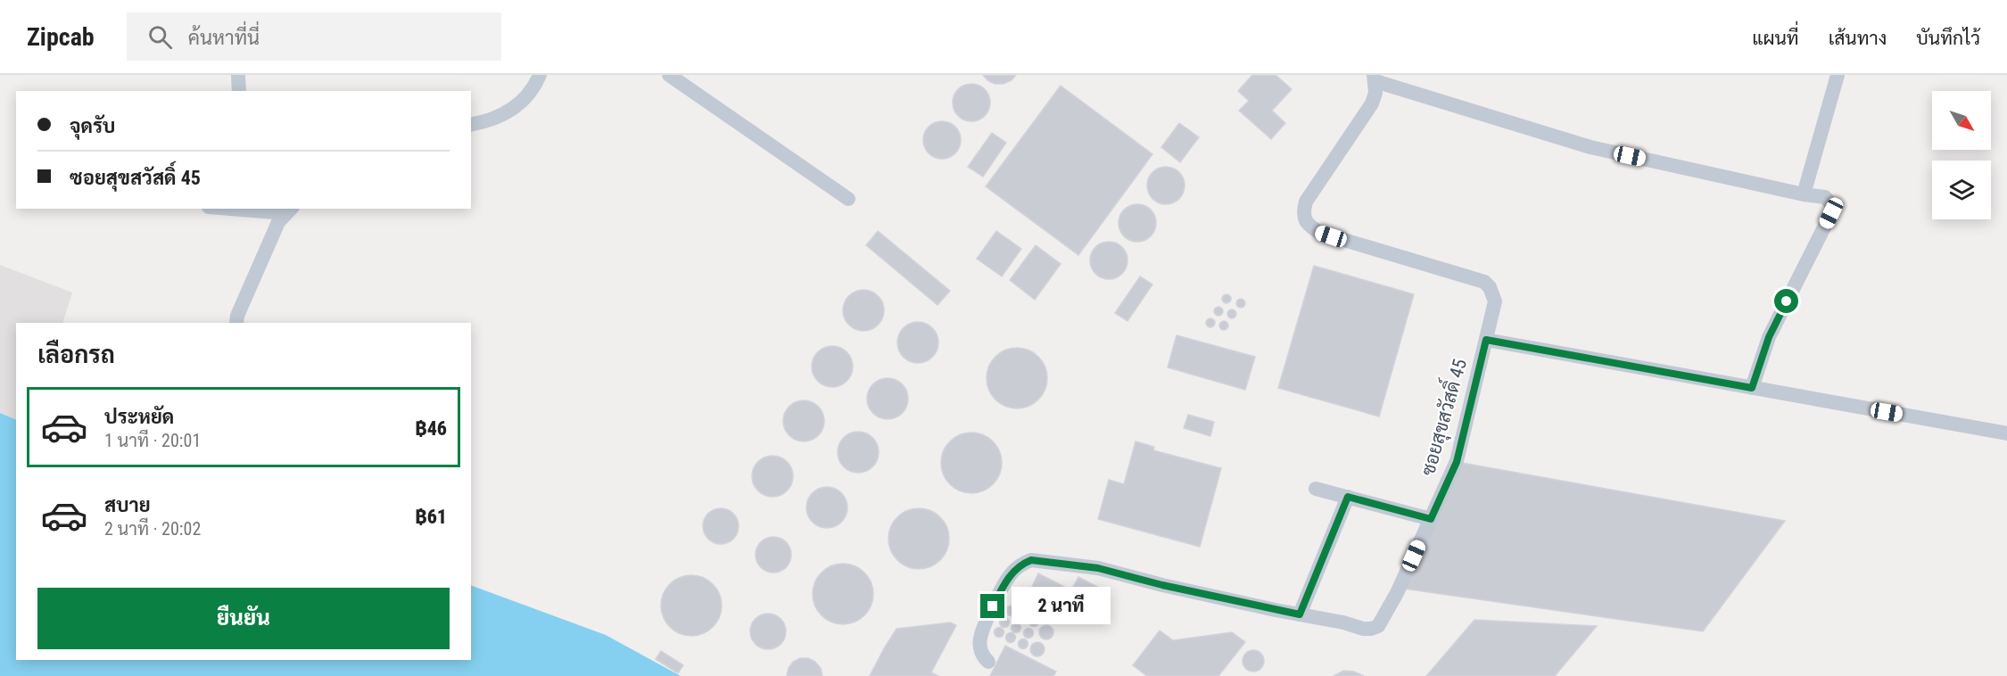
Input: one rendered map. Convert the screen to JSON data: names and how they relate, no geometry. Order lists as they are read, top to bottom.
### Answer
{
  "streets": {
    "street": ["ซอยสุขสวัสดิ์ 45"]
  },
  "north": "bottom right",
  "page": {
    "header": "Zipcab",
    "search": "ค้นหาที่นี่",
    "nav": ["แผนที่", "เส้นทาง", "บันทึกไว้"],
    "banner": ["จุดรับ", "ซอยสุขสวัสดิ์ 45"],
    "heading": "เลือกรถ",
    "list": [
      {
        "name": "ประหยัด",
        "note": "1 นาที · 20:01",
        "value": "฿46"
      },
      {
        "name": "สบาย",
        "note": "2 นาที · 20:02",
        "value": "฿61"
      }
    ],
    "buttons": "ยืนยัน",
    "bubble": "2 นาที"
  }
}
